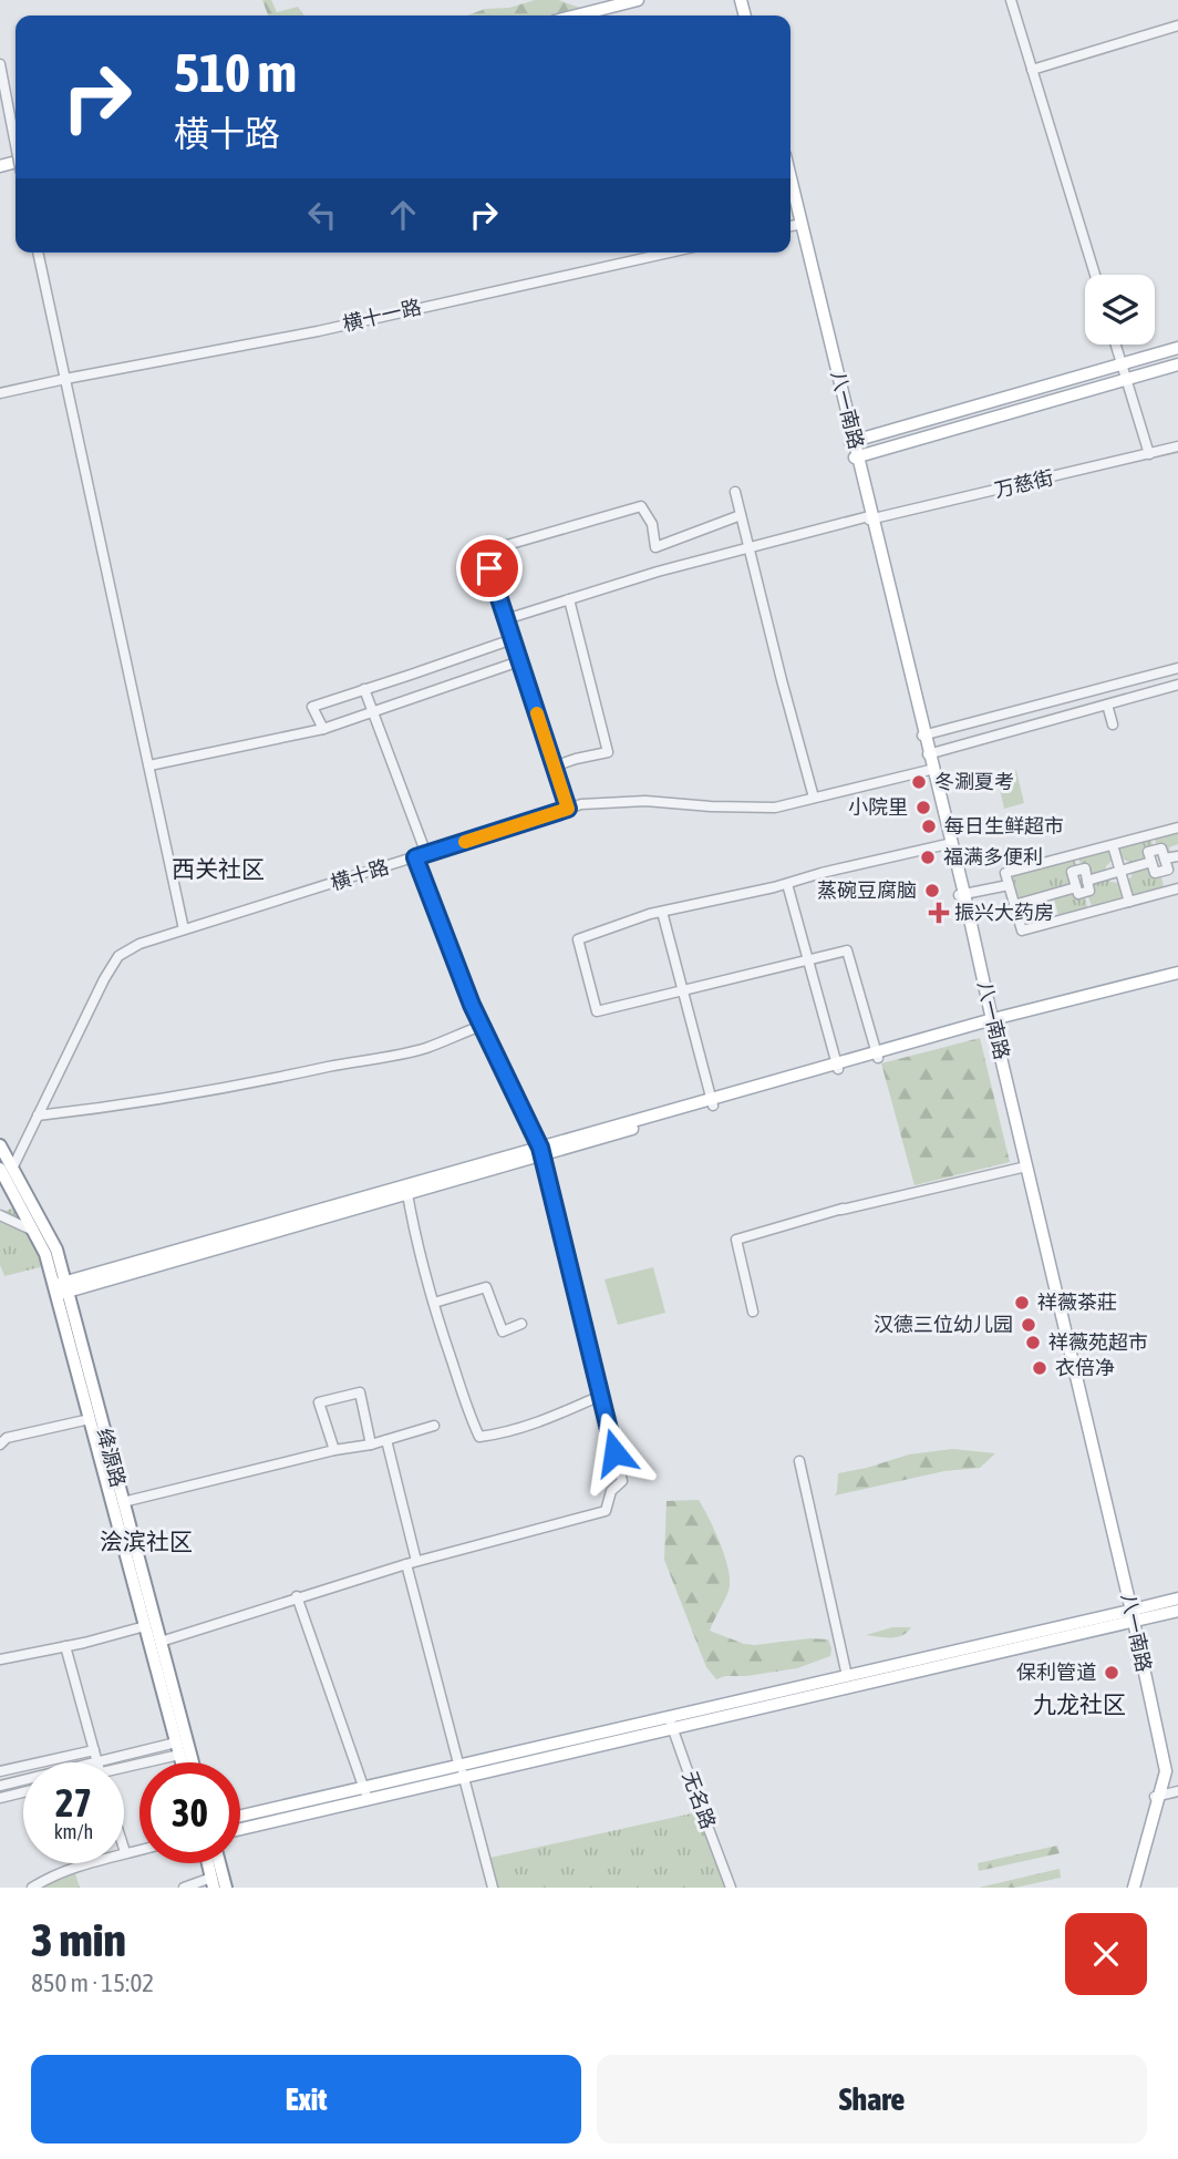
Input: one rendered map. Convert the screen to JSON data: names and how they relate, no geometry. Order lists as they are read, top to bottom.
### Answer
{
  "streets": {
    "highway": ["绛源路"],
    "main road": ["八一南路"],
    "street": [
      "横十一路",
      "万慈街",
      "横十路",
      "无名路"
    ]
  },
  "crossings": [
    ["八一南路", "万慈街"],
    ["八一南路", "横十路"],
    ["横十路", "绛源路"]
  ],
  "districts": ["西关社区", "浍滨社区", "九龙社区"],
  "places": {
    "other": [
      "冬涮夏考",
      "小院里",
      "每日生鲜超市",
      "福满多便利",
      "蒸碗豆腐脑",
      "祥薇茶莊",
      "汉德三位幼儿园",
      "祥薇苑超市",
      "衣倍净",
      "保利管道"
    ],
    "health": ["振兴大药房"]
  },
  "page": {
    "turn": ["510 m", "横十路"],
    "speed": "27 km/h",
    "limit": "30",
    "heading": ["3 min", "850 m · 15:02"],
    "buttons": ["Exit", "Share"]
  }
}
